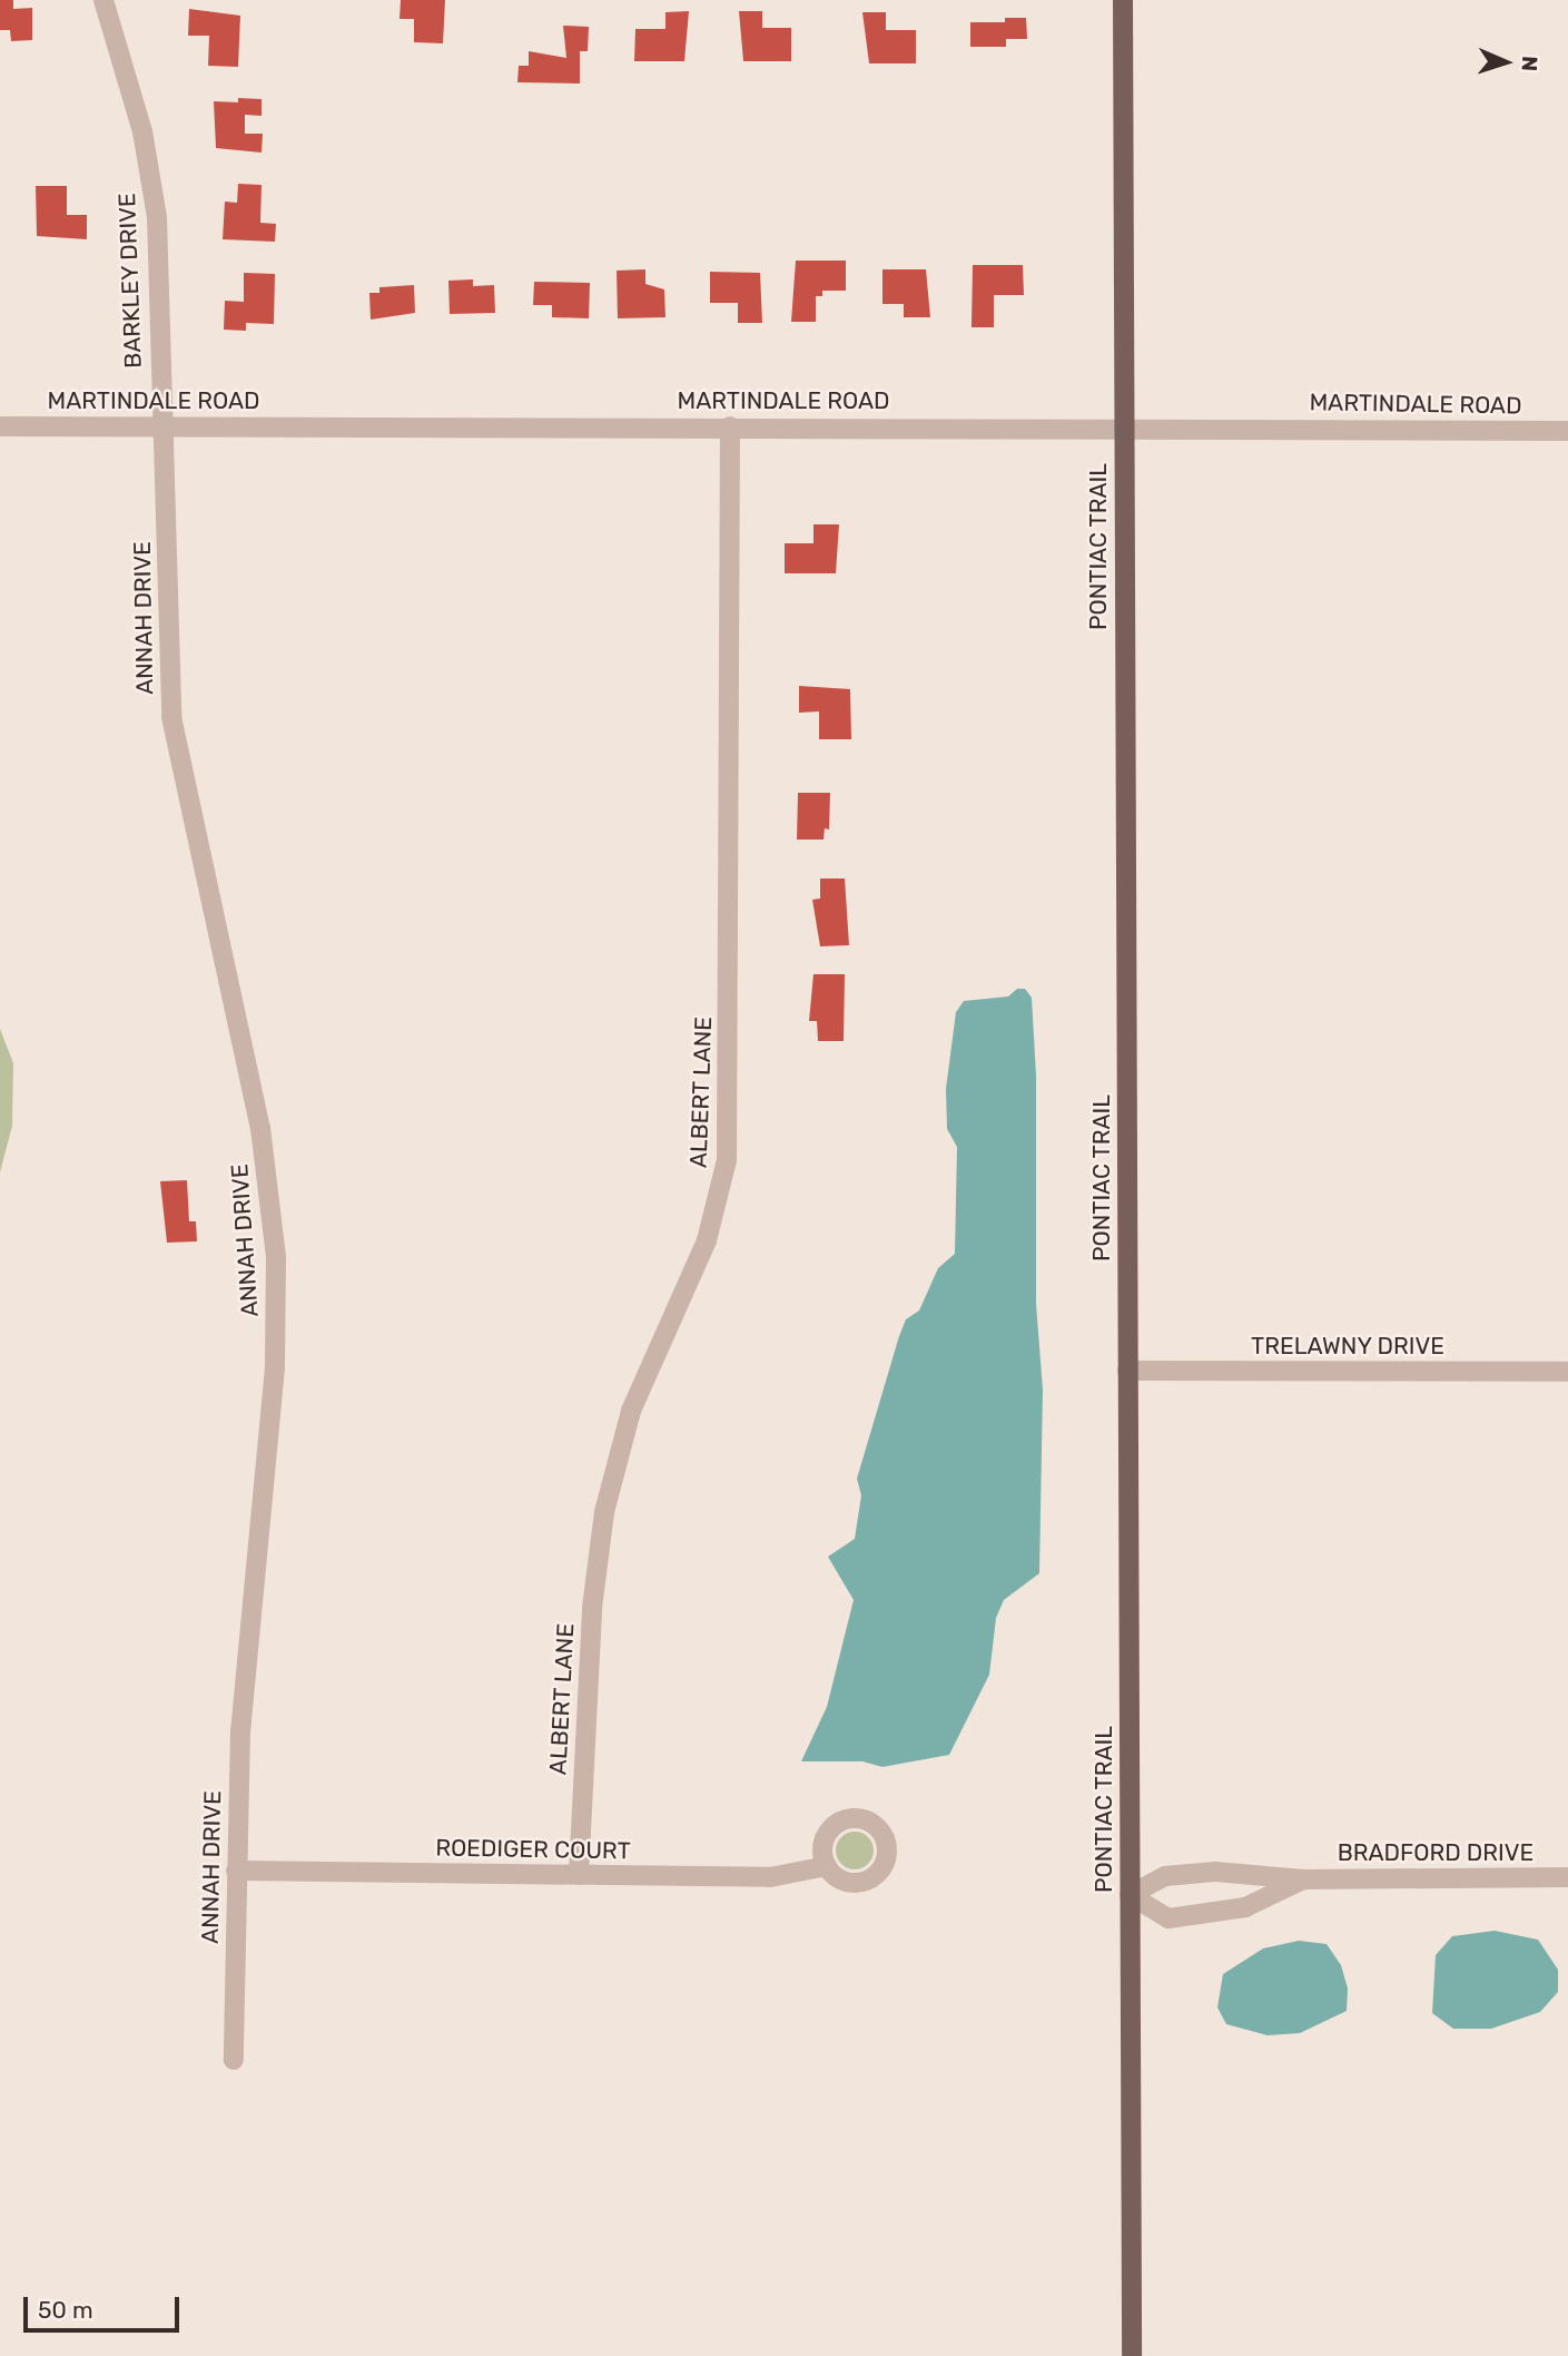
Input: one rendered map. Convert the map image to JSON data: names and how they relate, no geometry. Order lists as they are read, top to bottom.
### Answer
{
  "streets": {
    "main road": ["PONTIAC TRAIL"],
    "street": [
      "BARKLEY DRIVE",
      "MARTINDALE ROAD",
      "ANNAH DRIVE",
      "ALBERT LANE",
      "TRELAWNY DRIVE",
      "ROEDIGER COURT",
      "BRADFORD DRIVE"
    ]
  },
  "crossings": [
    ["BARKLEY DRIVE", "MARTINDALE ROAD"],
    ["BARKLEY DRIVE", "ANNAH DRIVE"],
    ["MARTINDALE ROAD", "PONTIAC TRAIL"],
    ["MARTINDALE ROAD", "ANNAH DRIVE"],
    ["MARTINDALE ROAD", "ALBERT LANE"],
    ["PONTIAC TRAIL", "TRELAWNY DRIVE"],
    ["PONTIAC TRAIL", "BRADFORD DRIVE"],
    ["ANNAH DRIVE", "ROEDIGER COURT"],
    ["ALBERT LANE", "ROEDIGER COURT"]
  ],
  "scale_bar": "50 m",
  "north": "right"
}
